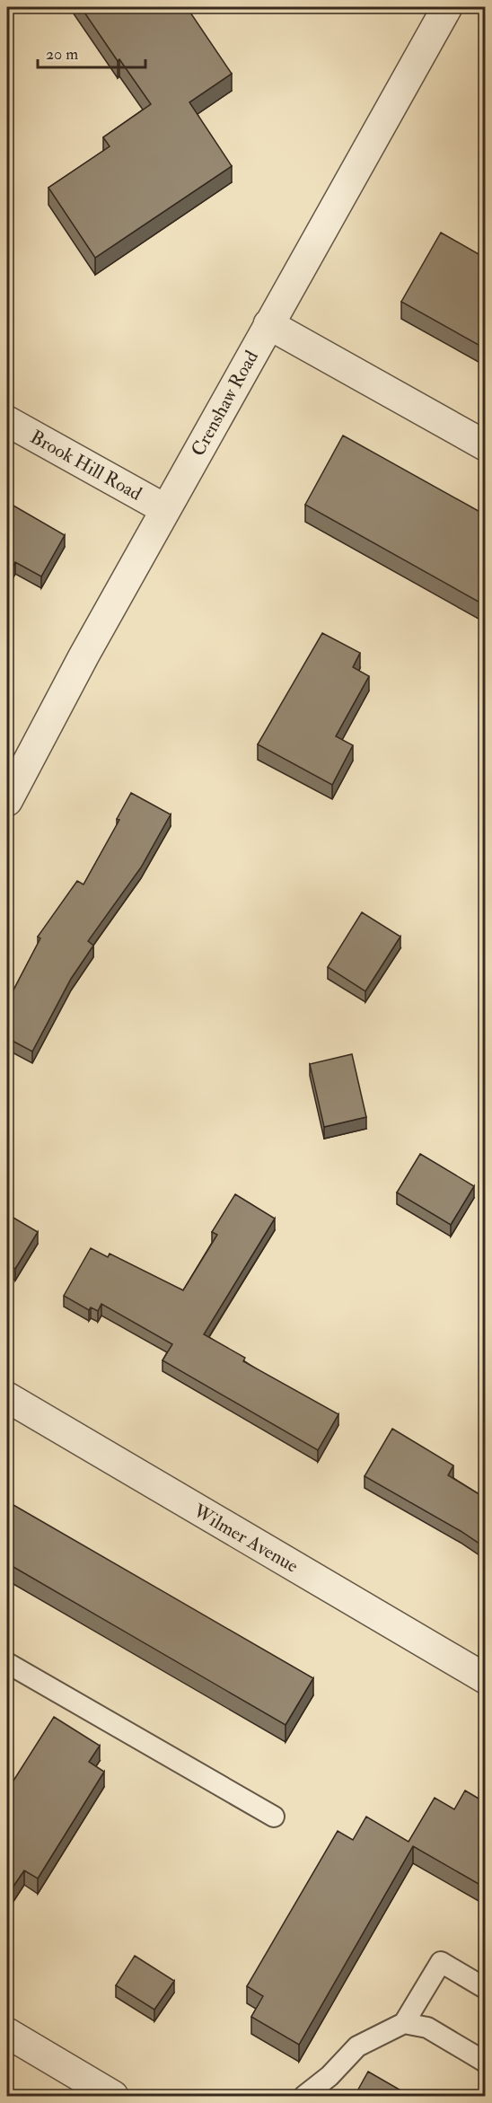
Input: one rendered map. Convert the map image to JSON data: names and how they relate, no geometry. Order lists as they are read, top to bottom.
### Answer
{
  "streets": {
    "street": ["Crenshaw Road", "Brook Hill Road", "Wilmer Avenue"]
  },
  "crossings": [
    ["Crenshaw Road", "Brook Hill Road"]
  ],
  "scale_bar": "20 m"
}
